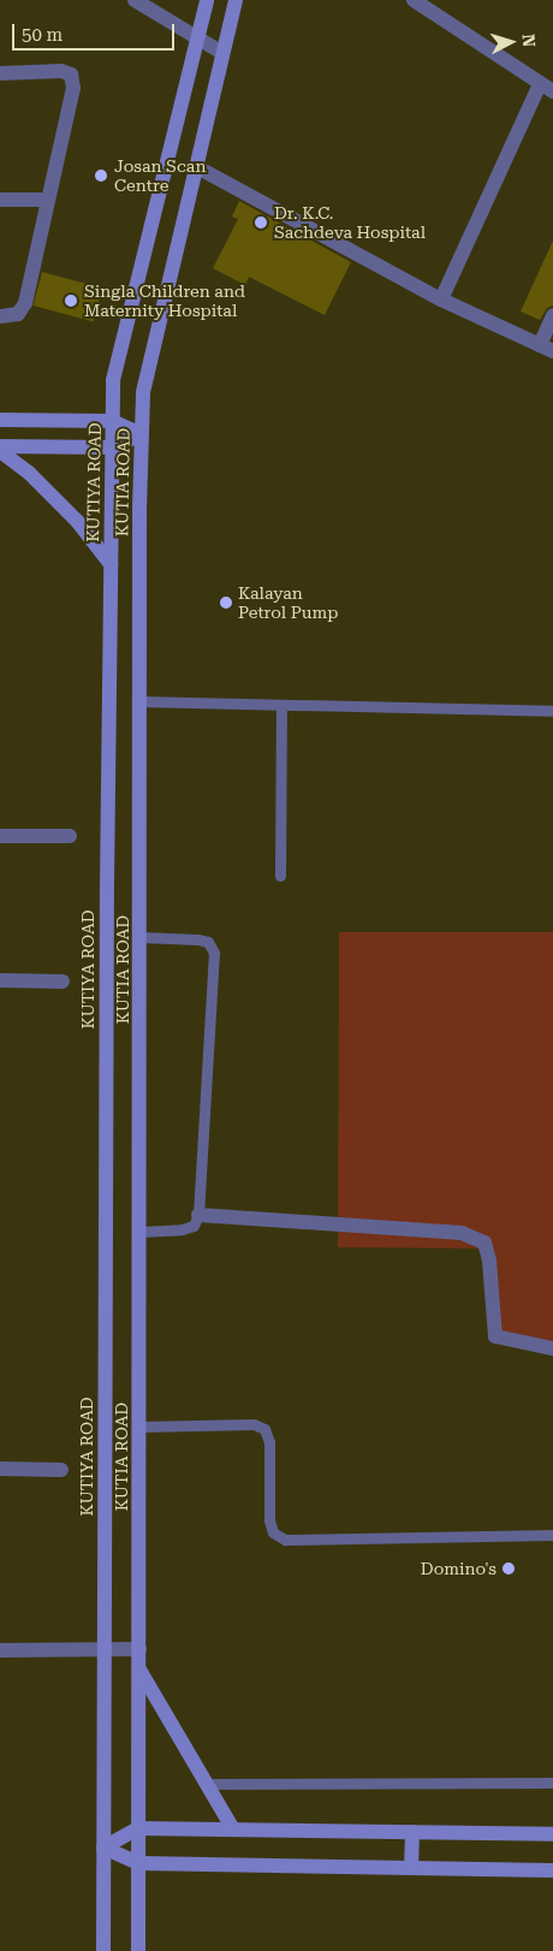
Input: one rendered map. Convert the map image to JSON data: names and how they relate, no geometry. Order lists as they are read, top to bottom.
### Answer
{
  "streets": {
    "street": ["KUTIYA ROAD", "KUTIA ROAD"]
  },
  "places": [
    "Josan Scan Centre",
    "Dr. K.C. Sachdeva Hospital",
    "Singla Children and Maternity Hospital",
    "Kalayan Petrol Pump",
    "Domino's"
  ],
  "scale_bar": "50 m",
  "north": "right"
}
